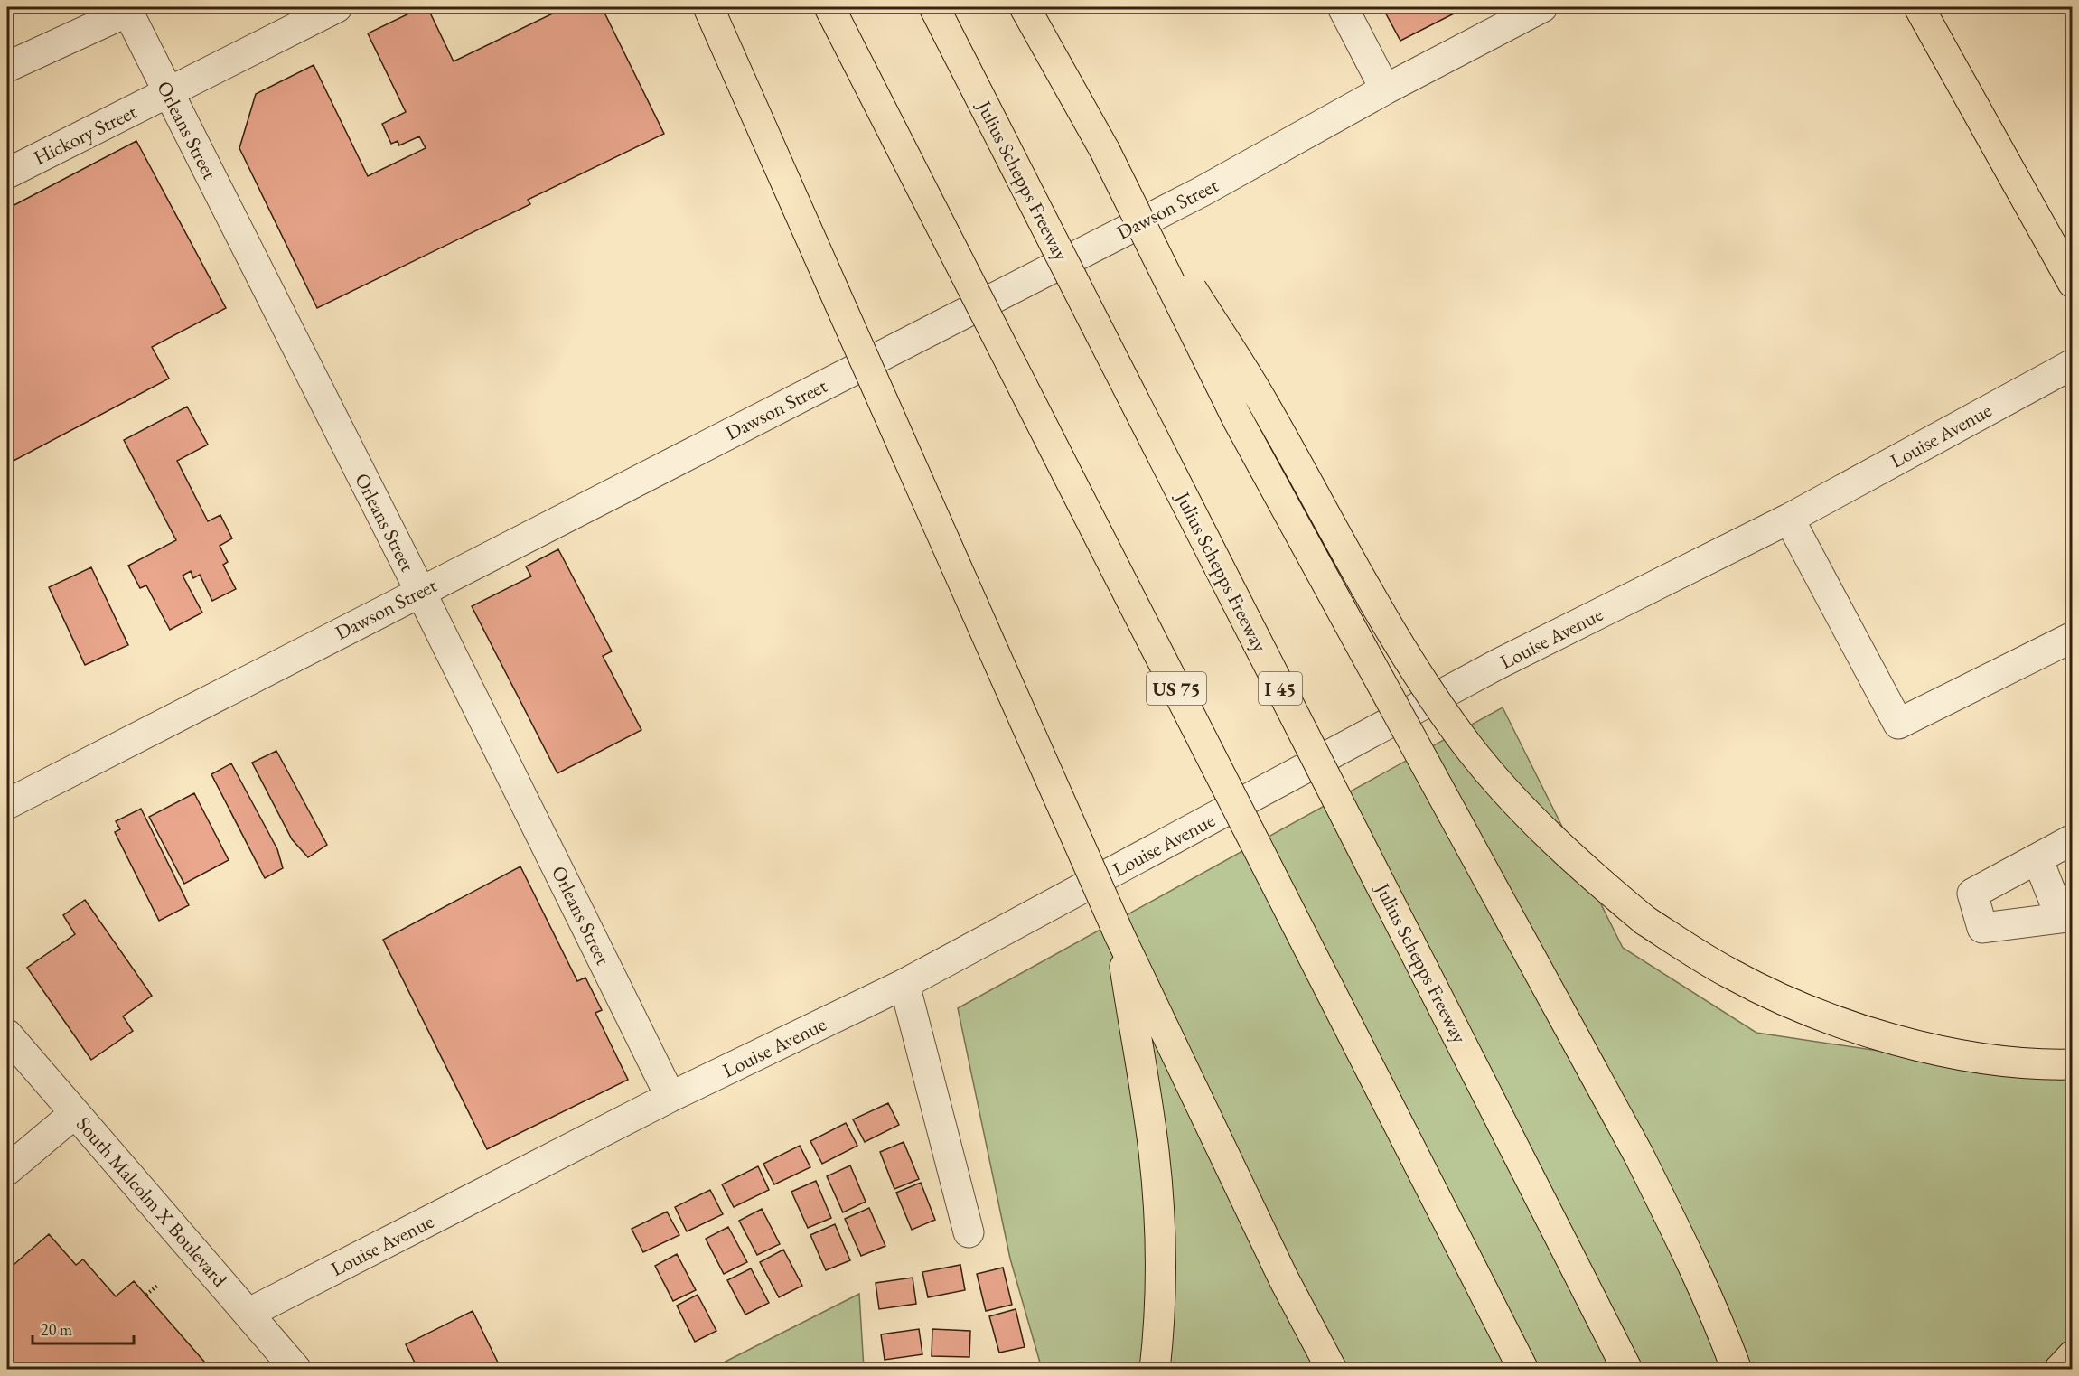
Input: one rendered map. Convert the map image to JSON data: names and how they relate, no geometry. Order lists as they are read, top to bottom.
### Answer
{
  "streets": {
    "main road": ["Julius Schepps Freeway", "US 75", "I 45"],
    "street": [
      "Orleans Street",
      "Hickory Street",
      "Dawson Street",
      "Louise Avenue",
      "South Malcolm X Boulevard"
    ]
  },
  "crossings": [
    ["Orleans Street", "Hickory Street"],
    ["Orleans Street", "Dawson Street"],
    ["Orleans Street", "Louise Avenue"],
    ["Louise Avenue", "South Malcolm X Boulevard"]
  ],
  "scale_bar": "20 m"
}
